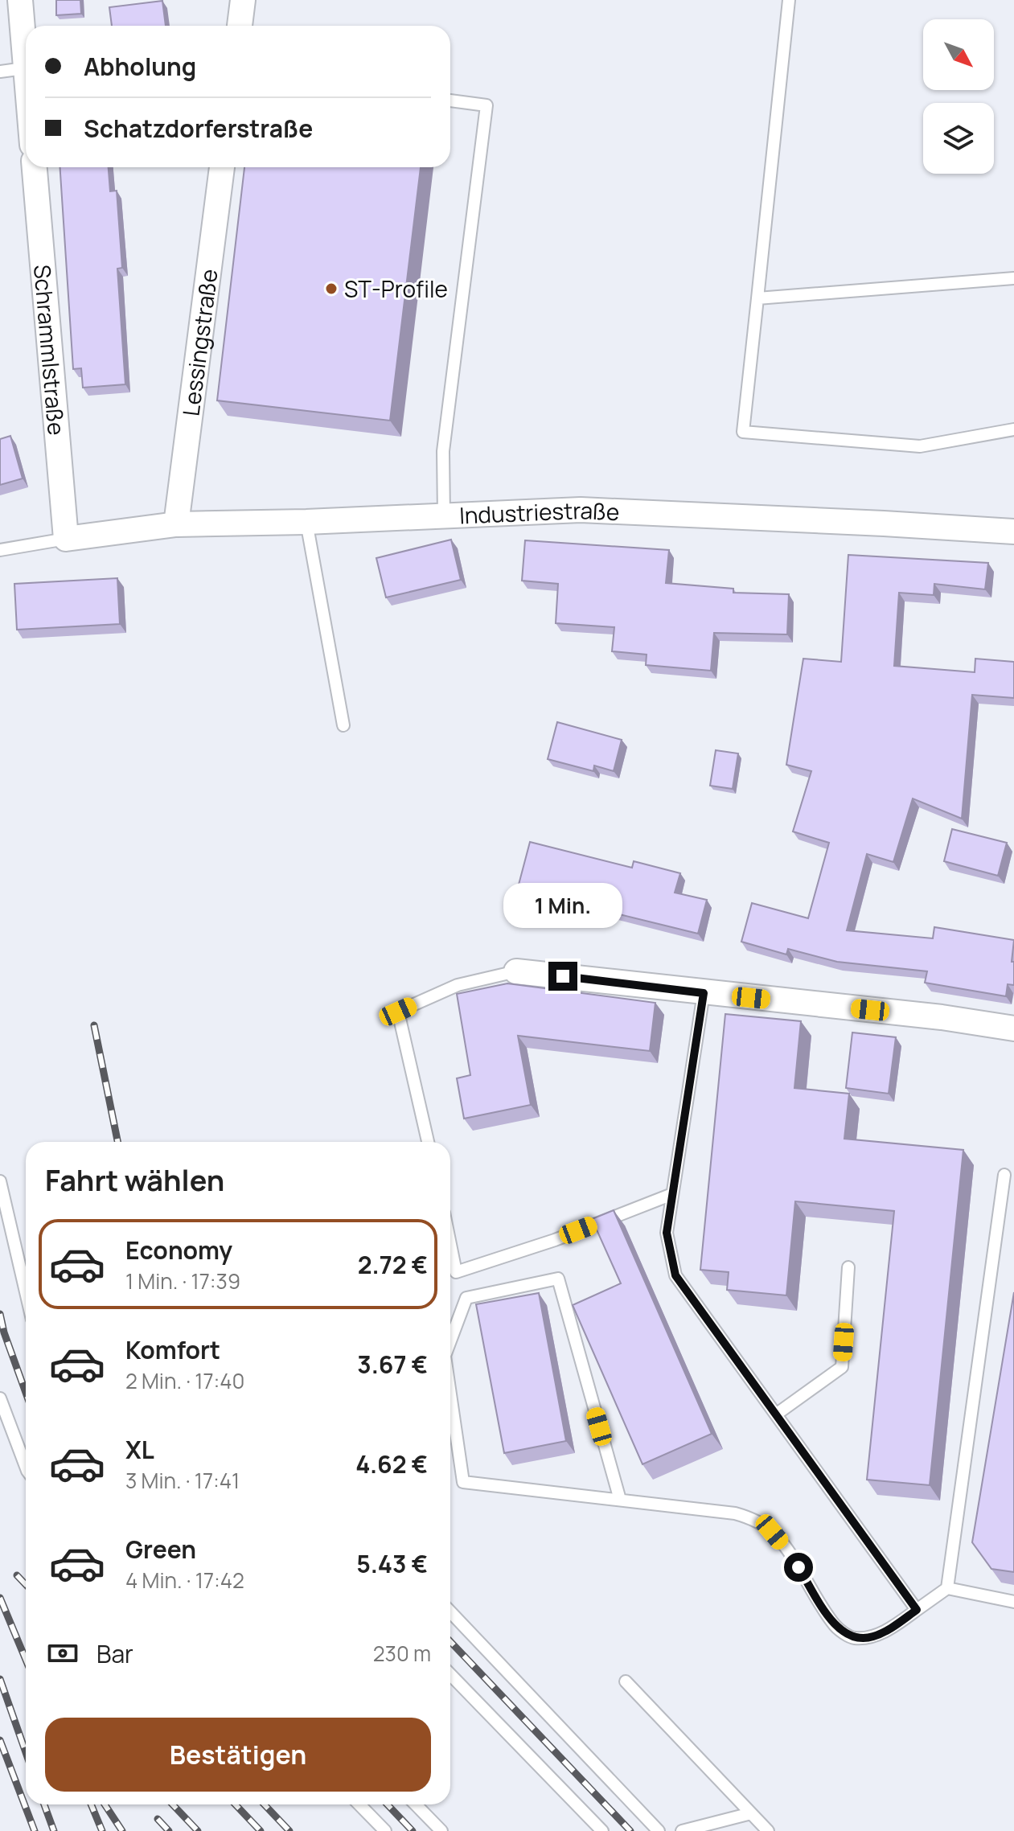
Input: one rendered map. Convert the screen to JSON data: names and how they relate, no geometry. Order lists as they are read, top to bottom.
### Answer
{
  "streets": {
    "street": ["Lessingstraße", "Schrammlstraße", "Industriestraße"]
  },
  "crossings": [
    ["Lessingstraße", "Industriestraße"],
    ["Schrammlstraße", "Industriestraße"]
  ],
  "places": ["ST-Profile"],
  "north": "bottom right",
  "page": {
    "banner": ["Abholung", "Schatzdorferstraße"],
    "bubble": "1 Min.",
    "heading": "Fahrt wählen",
    "list": [
      {
        "name": "Economy",
        "note": "1 Min. · 17:39",
        "value": "2.72 €"
      },
      {
        "name": "Komfort",
        "note": "2 Min. · 17:40",
        "value": "3.67 €"
      },
      {
        "name": "XL",
        "note": "3 Min. · 17:41",
        "value": "4.62 €"
      },
      {
        "name": "Green",
        "note": "4 Min. · 17:42",
        "value": "5.43 €"
      }
    ],
    "pay": ["Bar", "230 m"],
    "buttons": "Bestätigen"
  }
}
